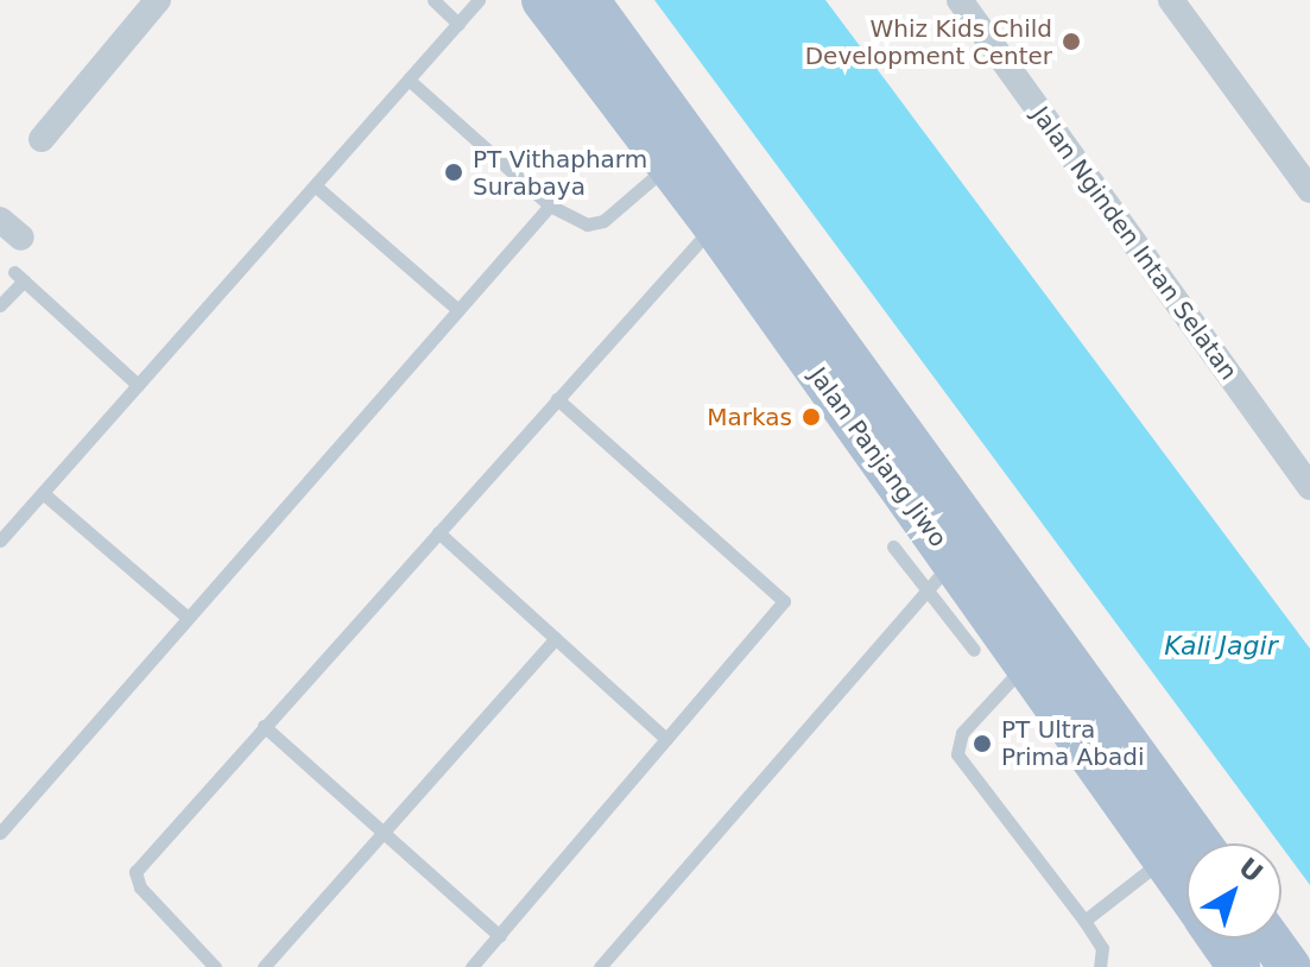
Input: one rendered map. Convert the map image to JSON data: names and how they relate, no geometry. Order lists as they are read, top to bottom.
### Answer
{
  "streets": {
    "main road": ["Jalan Panjang Jiwo"],
    "street": ["Jalan Nginden Intan Selatan"]
  },
  "water": ["Kali Jagir"],
  "places": [
    "Whiz Kids Child Development Center",
    "PT Vithapharm Surabaya",
    "Markas",
    "PT Ultra Prima Abadi"
  ],
  "north": "top right"
}
